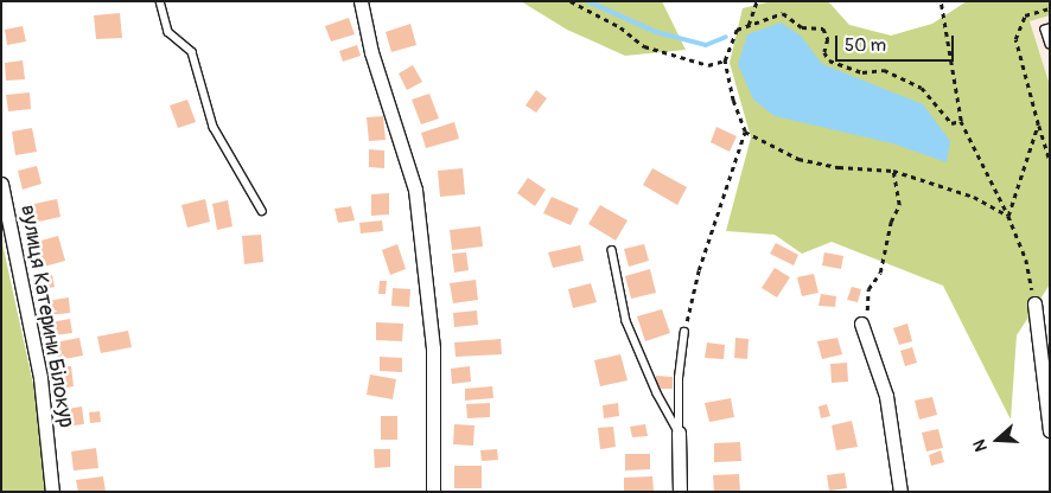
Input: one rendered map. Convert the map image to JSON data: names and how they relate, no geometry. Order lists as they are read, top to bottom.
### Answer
{
  "streets": {
    "street": ["вулиця Катерини Білокур"]
  },
  "scale_bar": "50 m",
  "north": "left"
}
